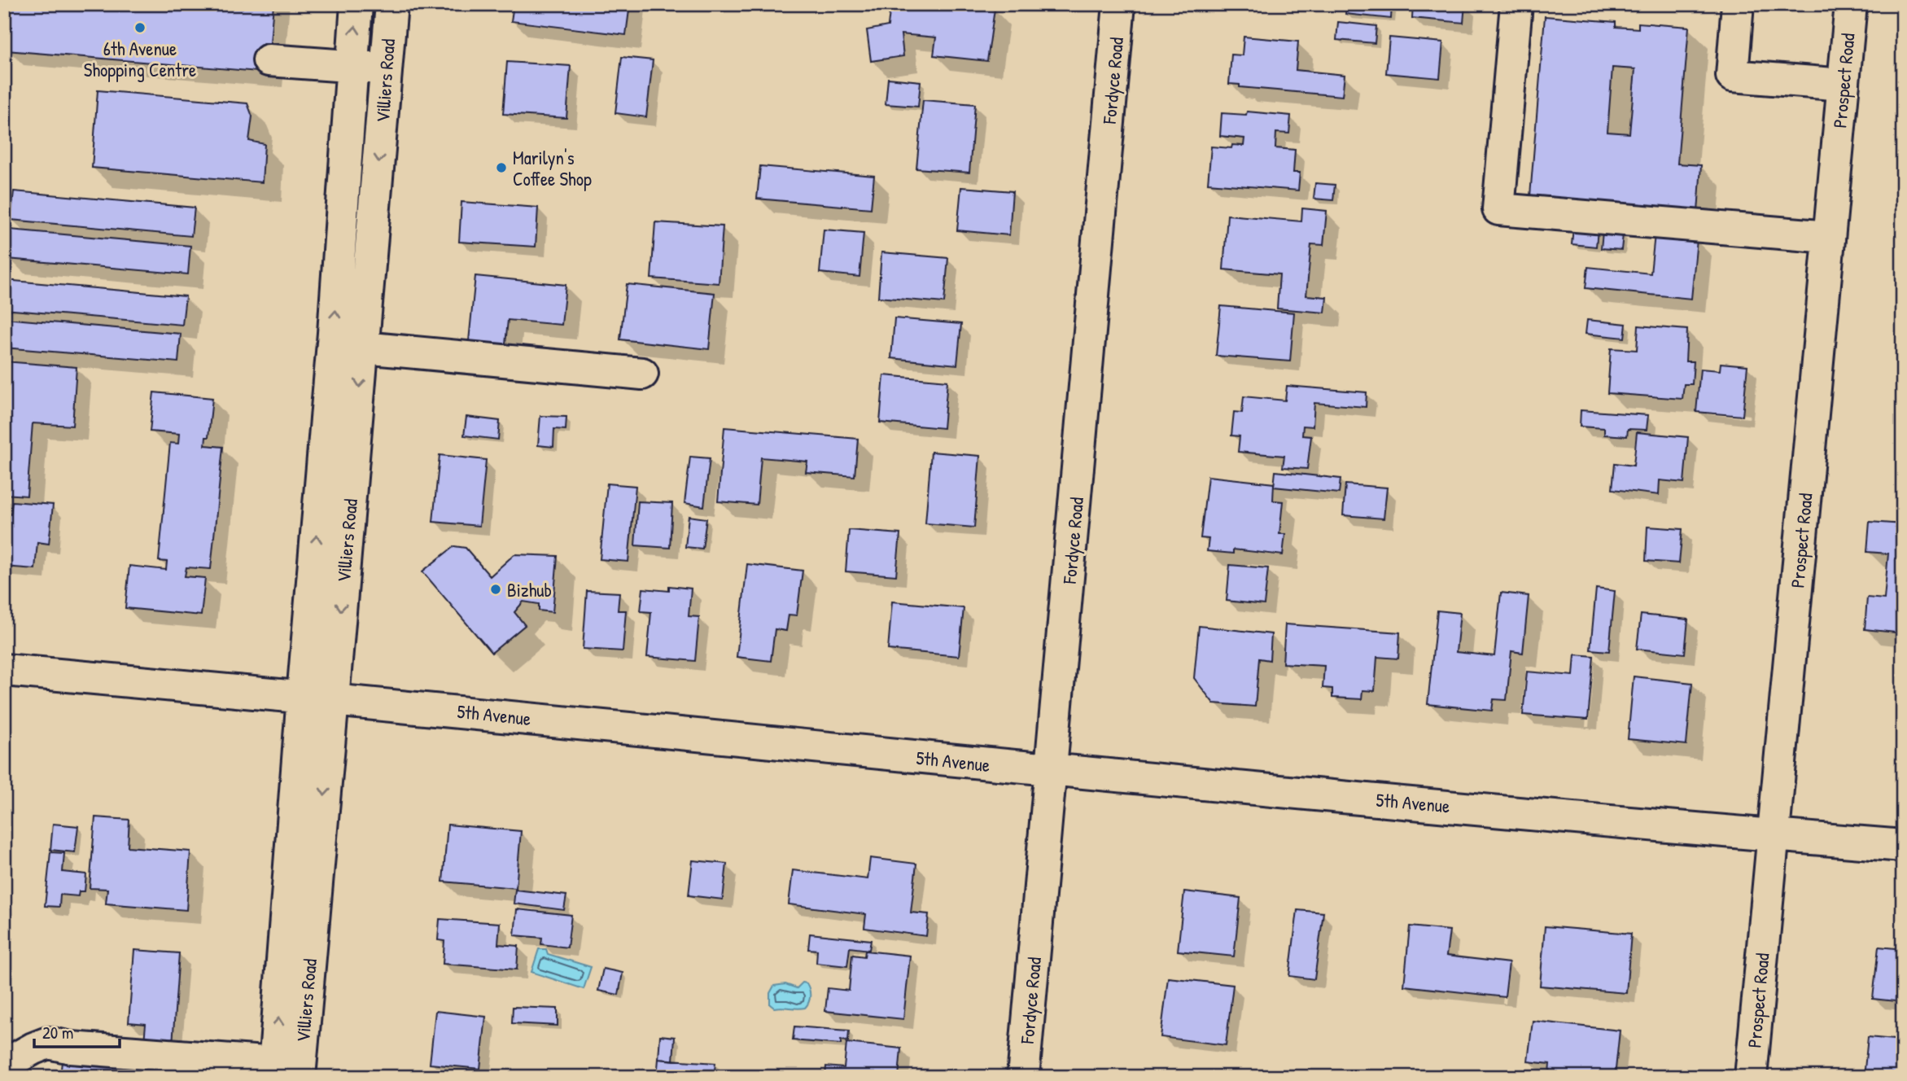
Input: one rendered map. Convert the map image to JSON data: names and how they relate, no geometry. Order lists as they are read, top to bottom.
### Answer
{
  "streets": {
    "street": [
      "Villiers Road",
      "Fordyce Road",
      "Prospect Road",
      "5th Avenue"
    ]
  },
  "crossings": [
    ["Villiers Road", "5th Avenue"],
    ["Fordyce Road", "5th Avenue"],
    ["Prospect Road", "5th Avenue"]
  ],
  "places": ["6th Avenue Shopping Centre", "Marilyn's Coffee Shop", "Bizhub"],
  "scale_bar": "20 m"
}
